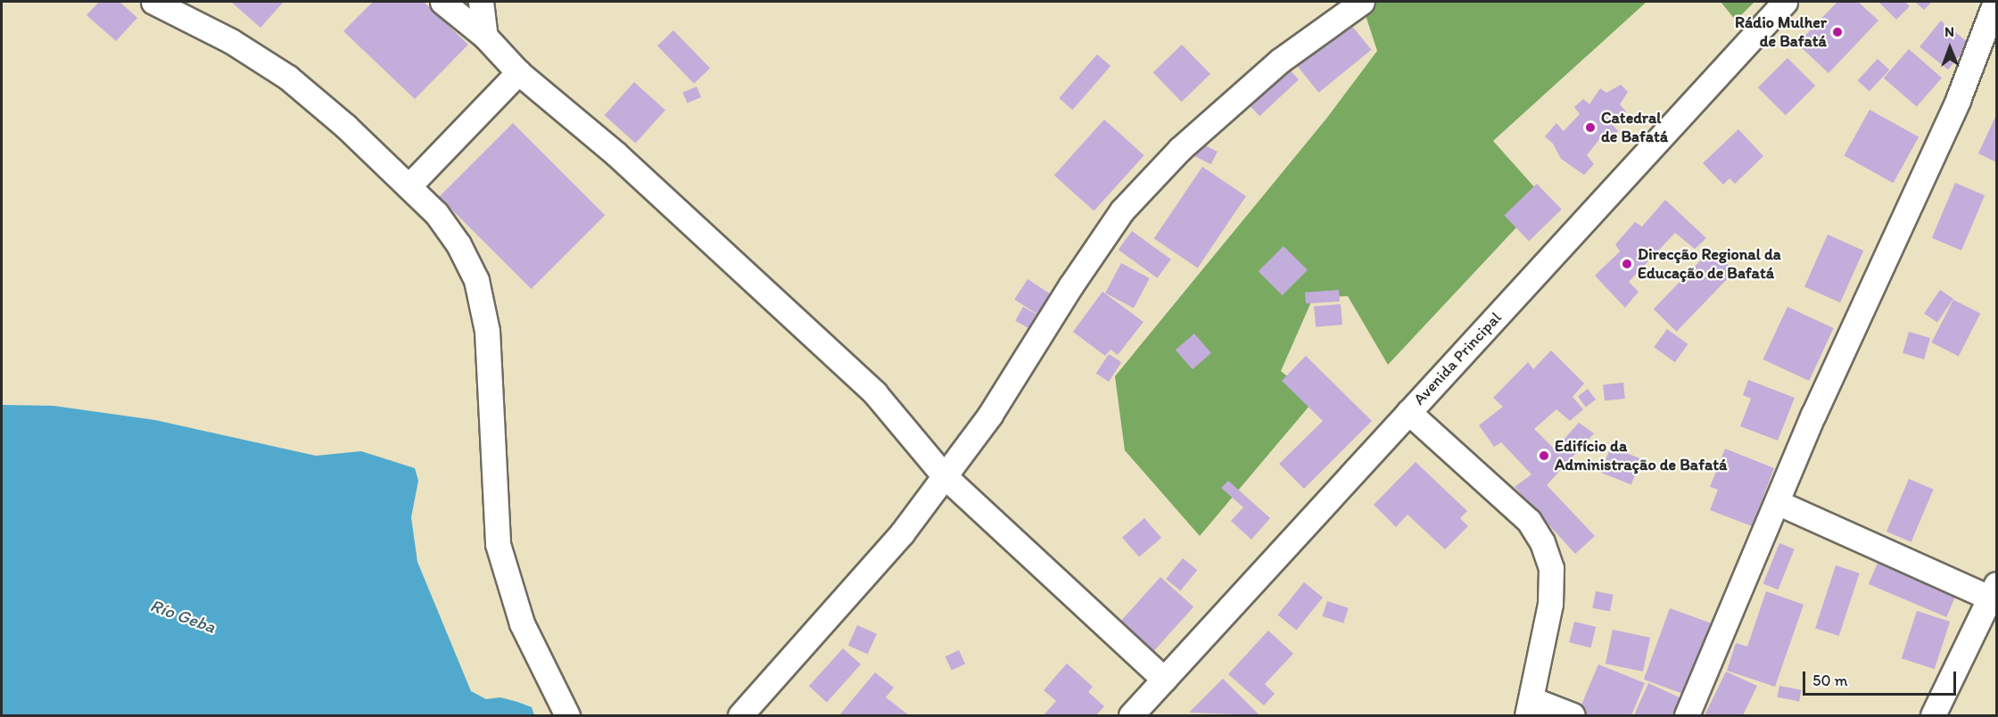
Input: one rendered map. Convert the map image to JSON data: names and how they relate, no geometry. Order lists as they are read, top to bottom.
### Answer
{
  "streets": {
    "street": ["Avenida Principal"]
  },
  "water": ["Río Geba"],
  "places": [
    "Rádio Mulher de Bafatá",
    "Catedral de Bafatá",
    "Direcção Regional da Educação de Bafatá",
    "Edifício da Administração de Bafatá"
  ],
  "scale_bar": "50 m",
  "north": "top"
}
